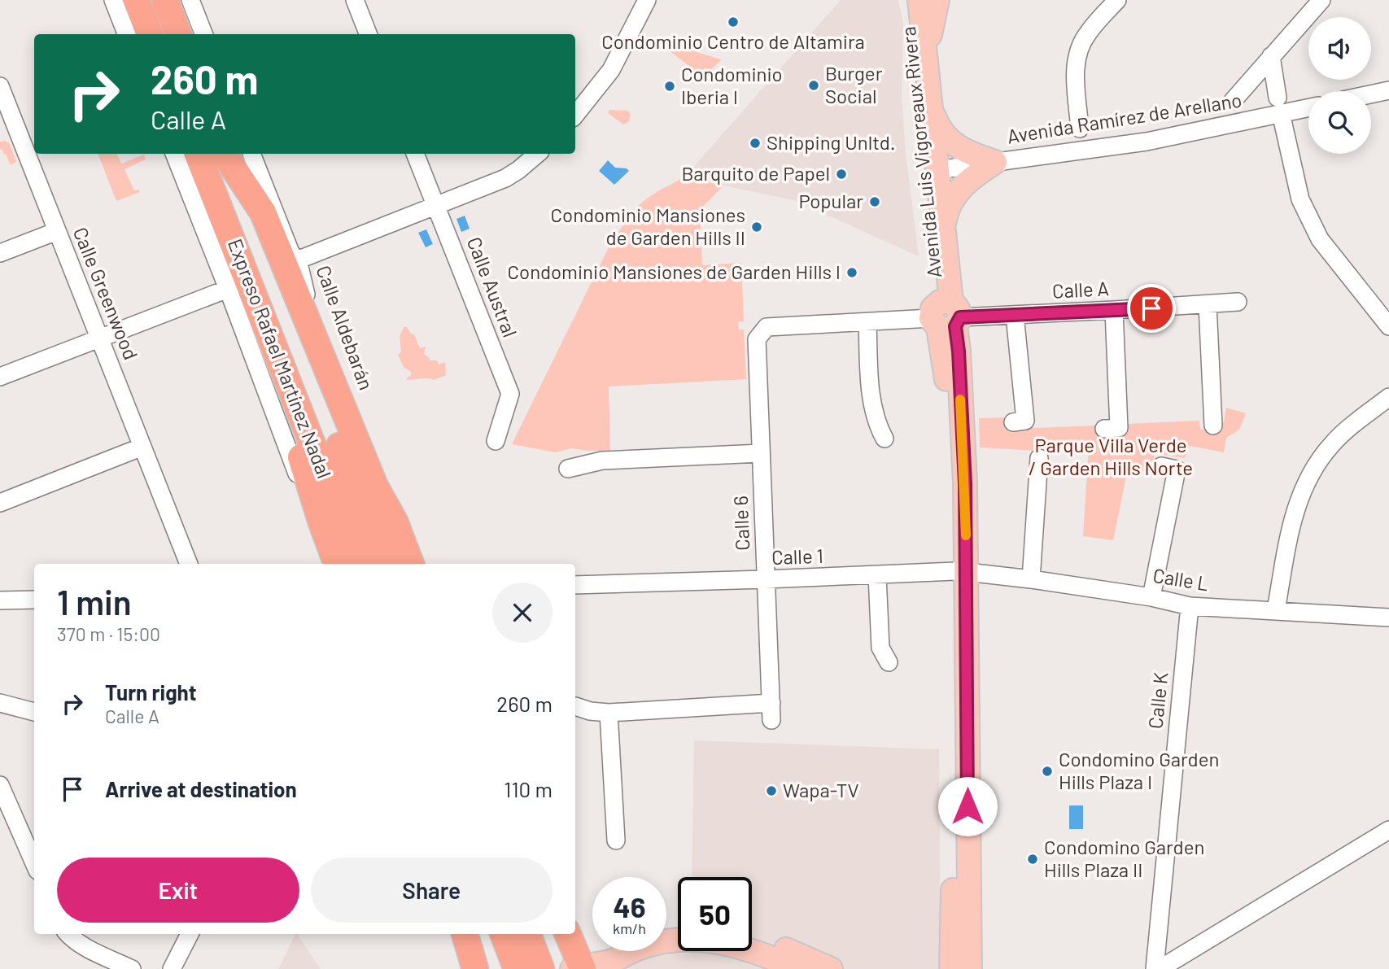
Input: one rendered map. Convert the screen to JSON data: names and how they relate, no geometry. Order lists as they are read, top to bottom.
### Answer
{
  "streets": {
    "highway": ["Expreso Rafael Martínez Nadal"],
    "main road": ["Avenida Luis Vigoreaux Rivera"],
    "street": [
      "Avenida Ramírez de Arellano",
      "Calle Austral",
      "Calle A",
      "Calle Greenwood",
      "Calle Aldebarán",
      "Calle 6",
      "Calle 1",
      "Calle L",
      "Calle K"
    ]
  },
  "crossings": [
    ["Avenida Ramírez de Arellano", "Avenida Luis Vigoreaux Rivera"],
    ["Avenida Luis Vigoreaux Rivera", "Calle A"],
    ["Avenida Luis Vigoreaux Rivera", "Calle 1"],
    ["Avenida Luis Vigoreaux Rivera", "Calle L"],
    ["Calle A", "Calle 6"],
    ["Calle 6", "Calle 1"],
    ["Calle 1", "Calle L"],
    ["Calle L", "Calle K"]
  ],
  "parks": ["Parque Villa Verde / Garden Hills Norte"],
  "places": [
    "Condominio Centro de Altamira",
    "Burger Social",
    "Condominio Iberia I",
    "Shipping Unltd.",
    "Barquito de Papel",
    "Popular",
    "Condominio Mansiones de Garden Hills II",
    "Condominio Mansiones de Garden Hills I",
    "Condomino Garden Hills Plaza I",
    "Wapa-TV",
    "Condomino Garden Hills Plaza II"
  ],
  "page": {
    "turn": ["260 m", "Calle A"],
    "heading": ["1 min", "370 m · 15:00"],
    "list": [
      {
        "name": "Turn right",
        "note": "Calle A",
        "value": "260 m"
      },
      {
        "name": "Arrive at destination",
        "value": "110 m"
      }
    ],
    "buttons": ["Exit", "Share"],
    "speed": "46 km/h",
    "limit": "50"
  }
}
